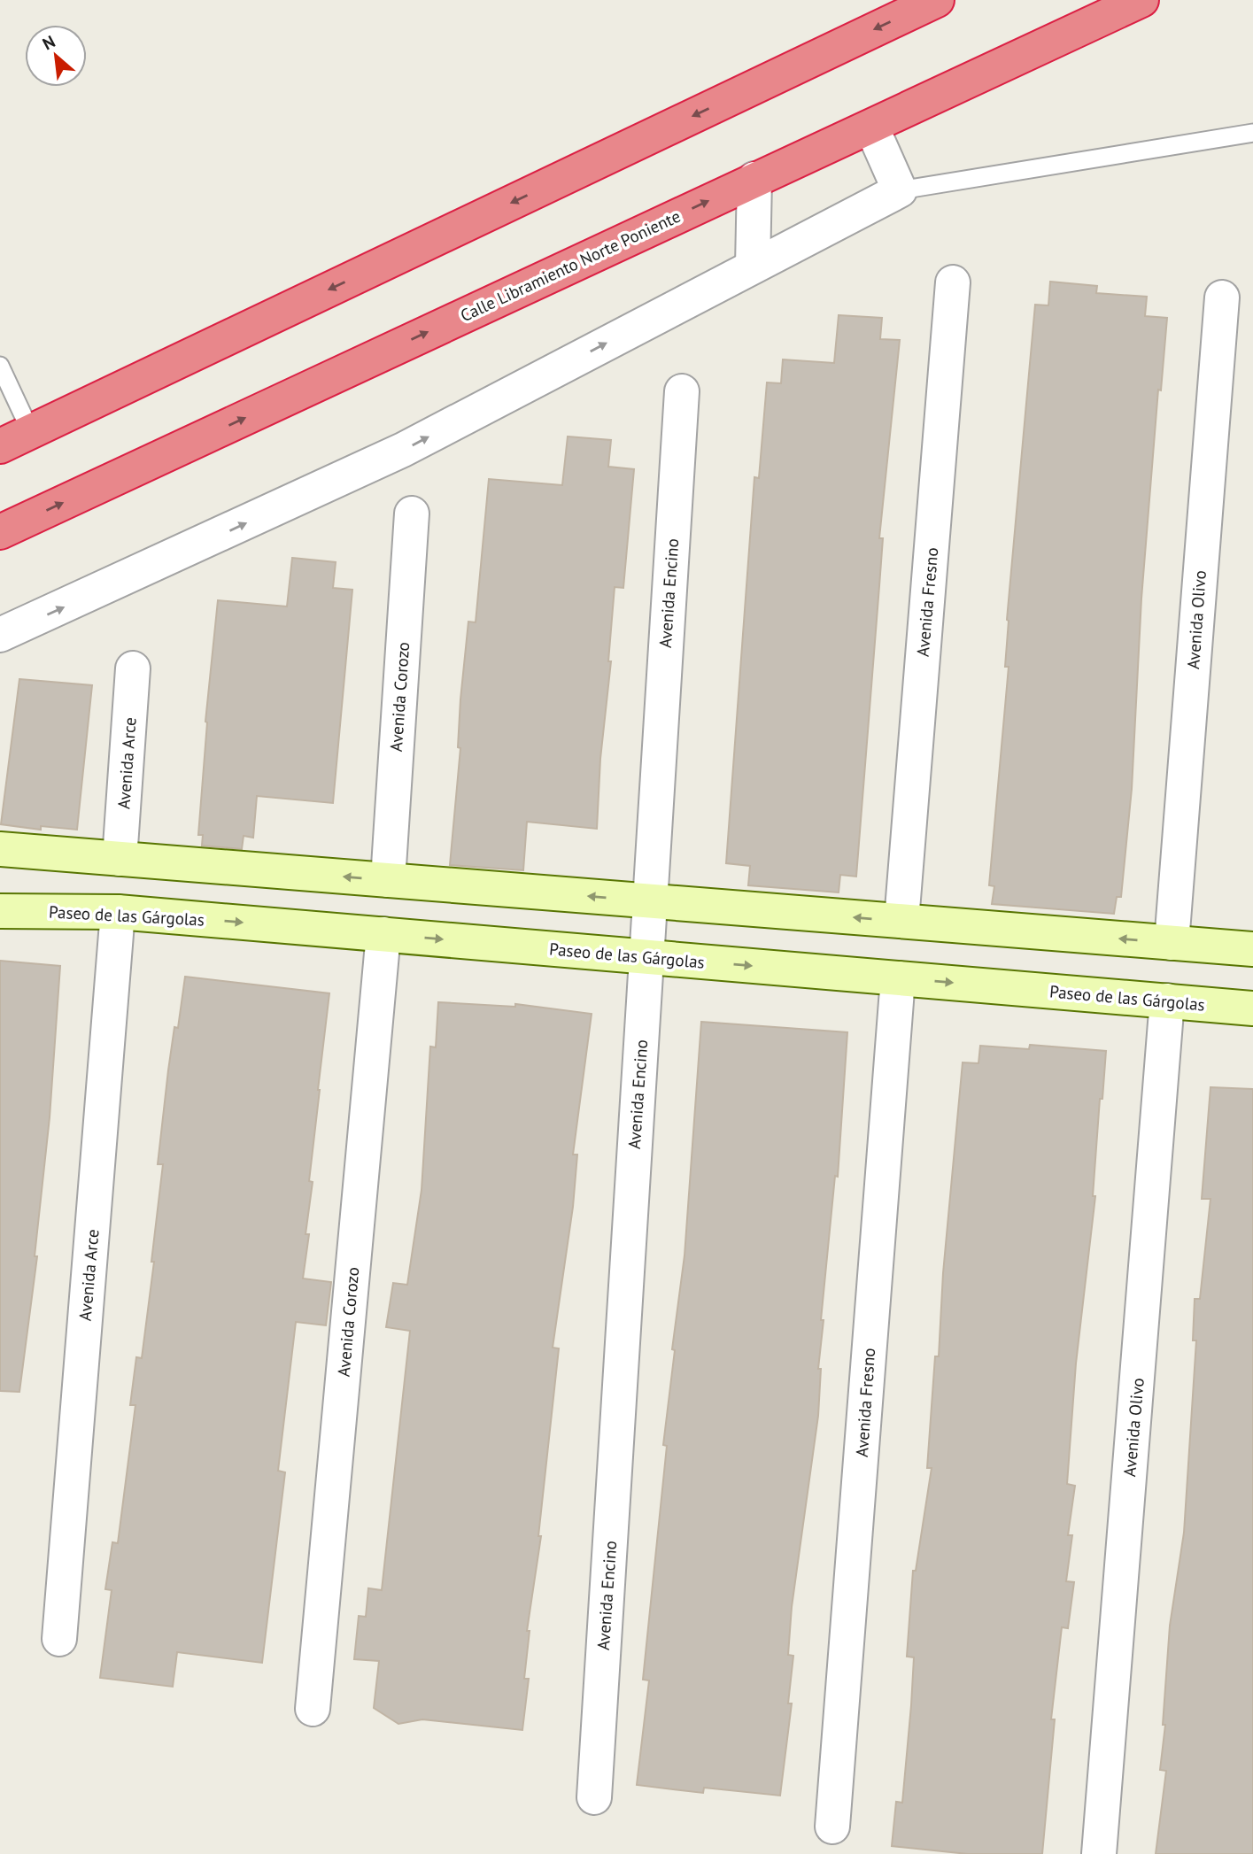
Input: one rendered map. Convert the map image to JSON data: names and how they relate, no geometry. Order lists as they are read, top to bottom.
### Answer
{
  "streets": {
    "highway": ["Calle Libramiento Norte Poniente"],
    "street": [
      "Avenida Encino",
      "Avenida Fresno",
      "Avenida Olivo",
      "Avenida Corozo",
      "Avenida Arce",
      "Paseo de las Gárgolas"
    ]
  },
  "crossings": [
    ["Avenida Encino", "Paseo de las Gárgolas"],
    ["Avenida Fresno", "Paseo de las Gárgolas"],
    ["Avenida Olivo", "Paseo de las Gárgolas"],
    ["Avenida Corozo", "Paseo de las Gárgolas"],
    ["Avenida Arce", "Paseo de las Gárgolas"]
  ],
  "north": "top left"
}
